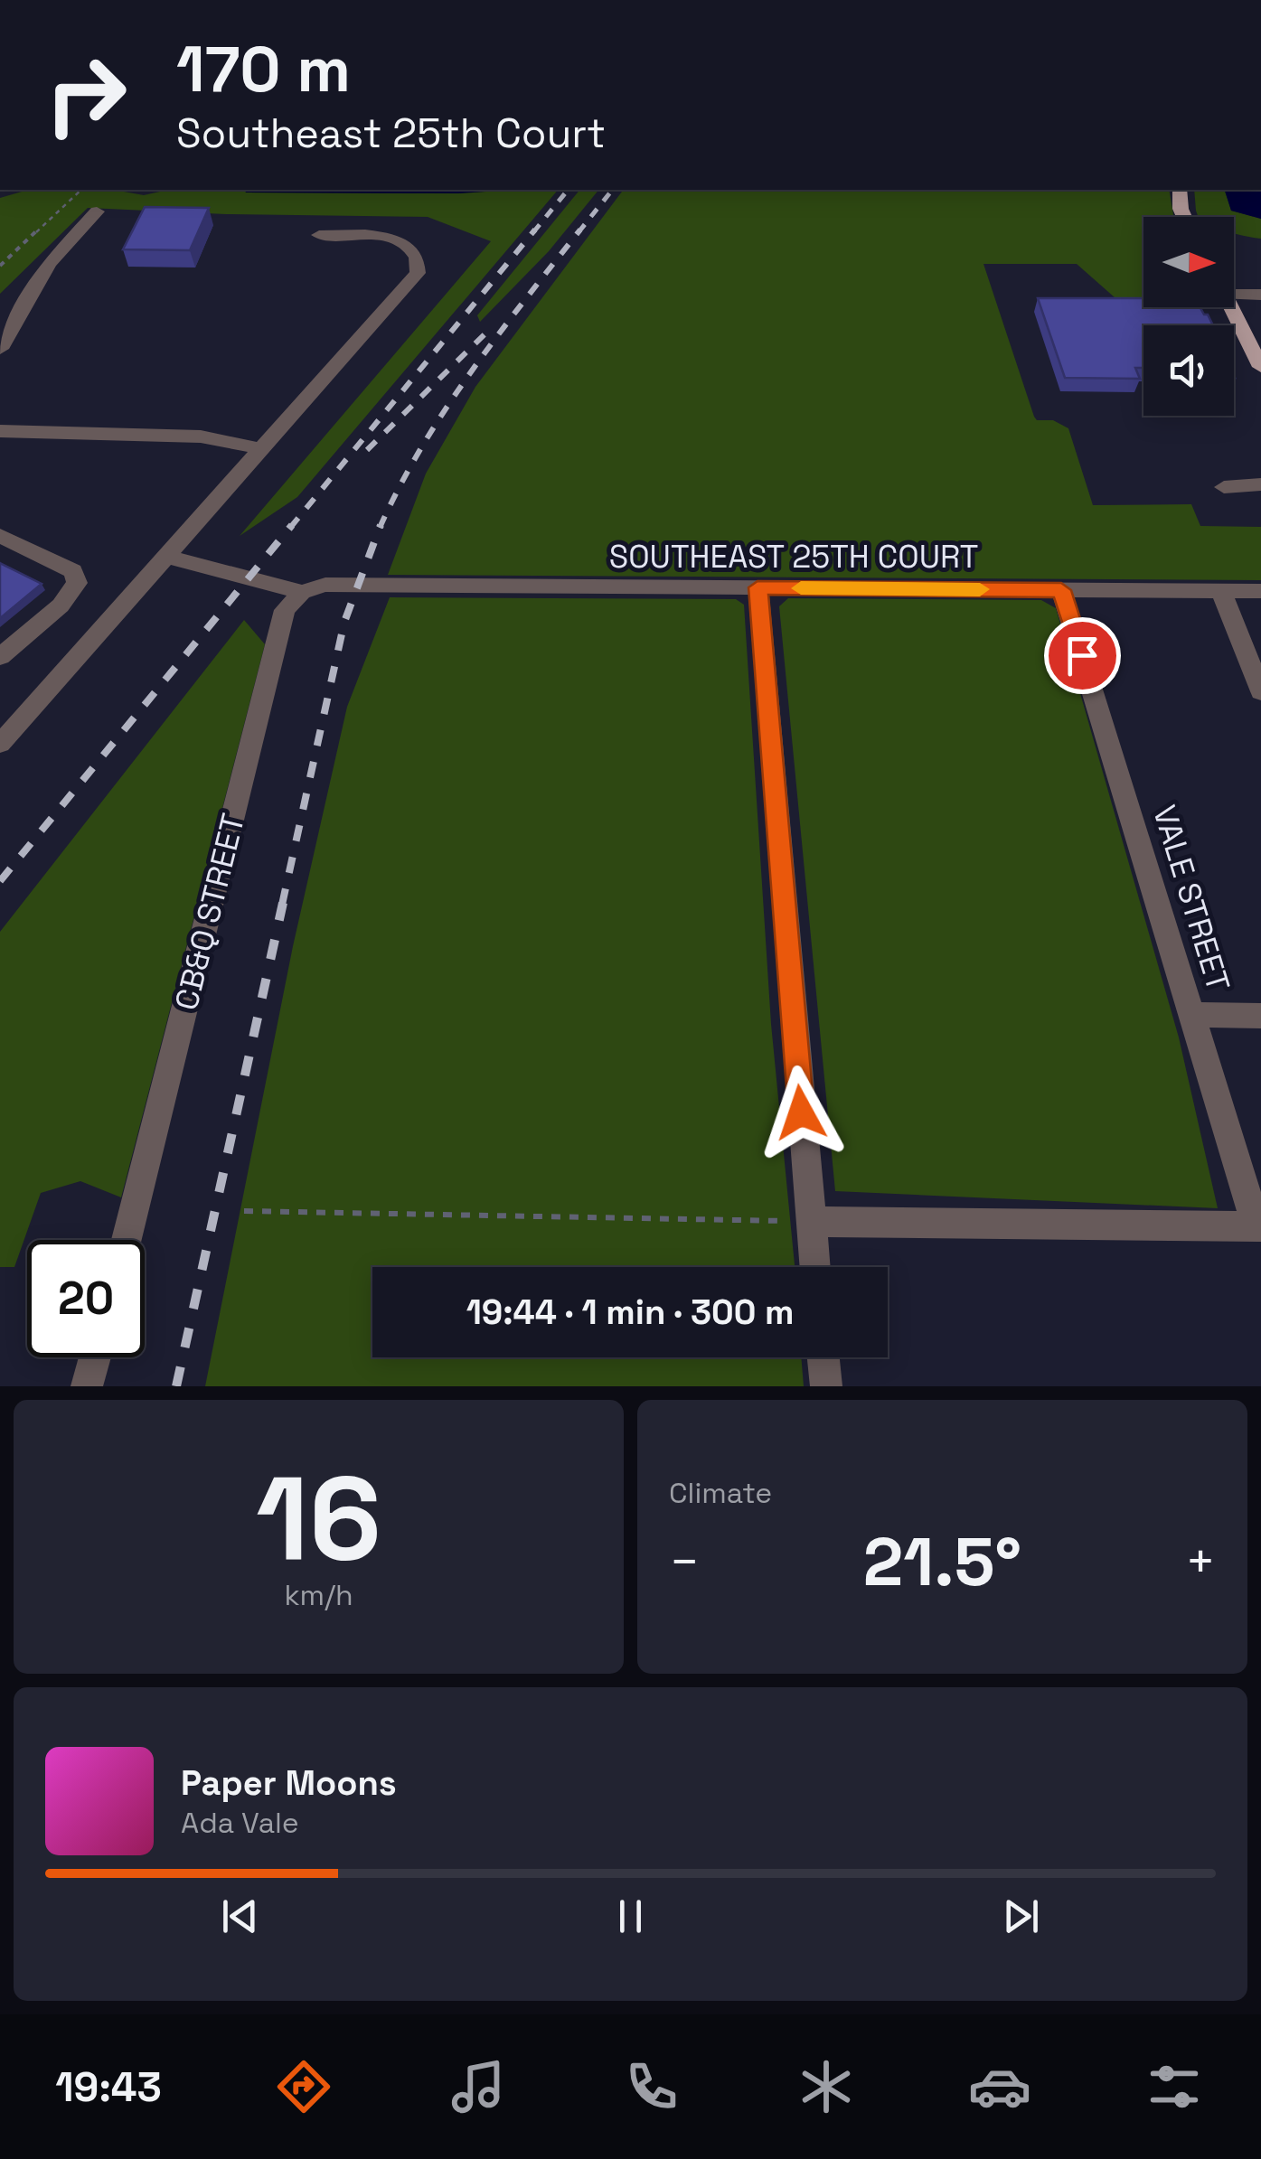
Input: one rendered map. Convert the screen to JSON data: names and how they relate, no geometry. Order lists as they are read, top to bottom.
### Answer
{
  "streets": {
    "street": ["SOUTHEAST 25TH COURT", "VALE STREET", "CB&Q STREET"]
  },
  "crossings": [
    ["SOUTHEAST 25TH COURT", "VALE STREET"],
    ["SOUTHEAST 25TH COURT", "CB&Q STREET"]
  ],
  "north": "right",
  "page": {
    "turn": ["170 m", "Southeast 25th Court"],
    "limit": "20",
    "trip": "19:44 · 1 min · 300 m",
    "tile": [
      ["16", "km/h"],
      "Climate"
    ],
    "heat": ["−", "21.5°", "+"],
    "song": ["Paper Moons", "Ada Vale"],
    "tabs": "19:43"
  }
}
